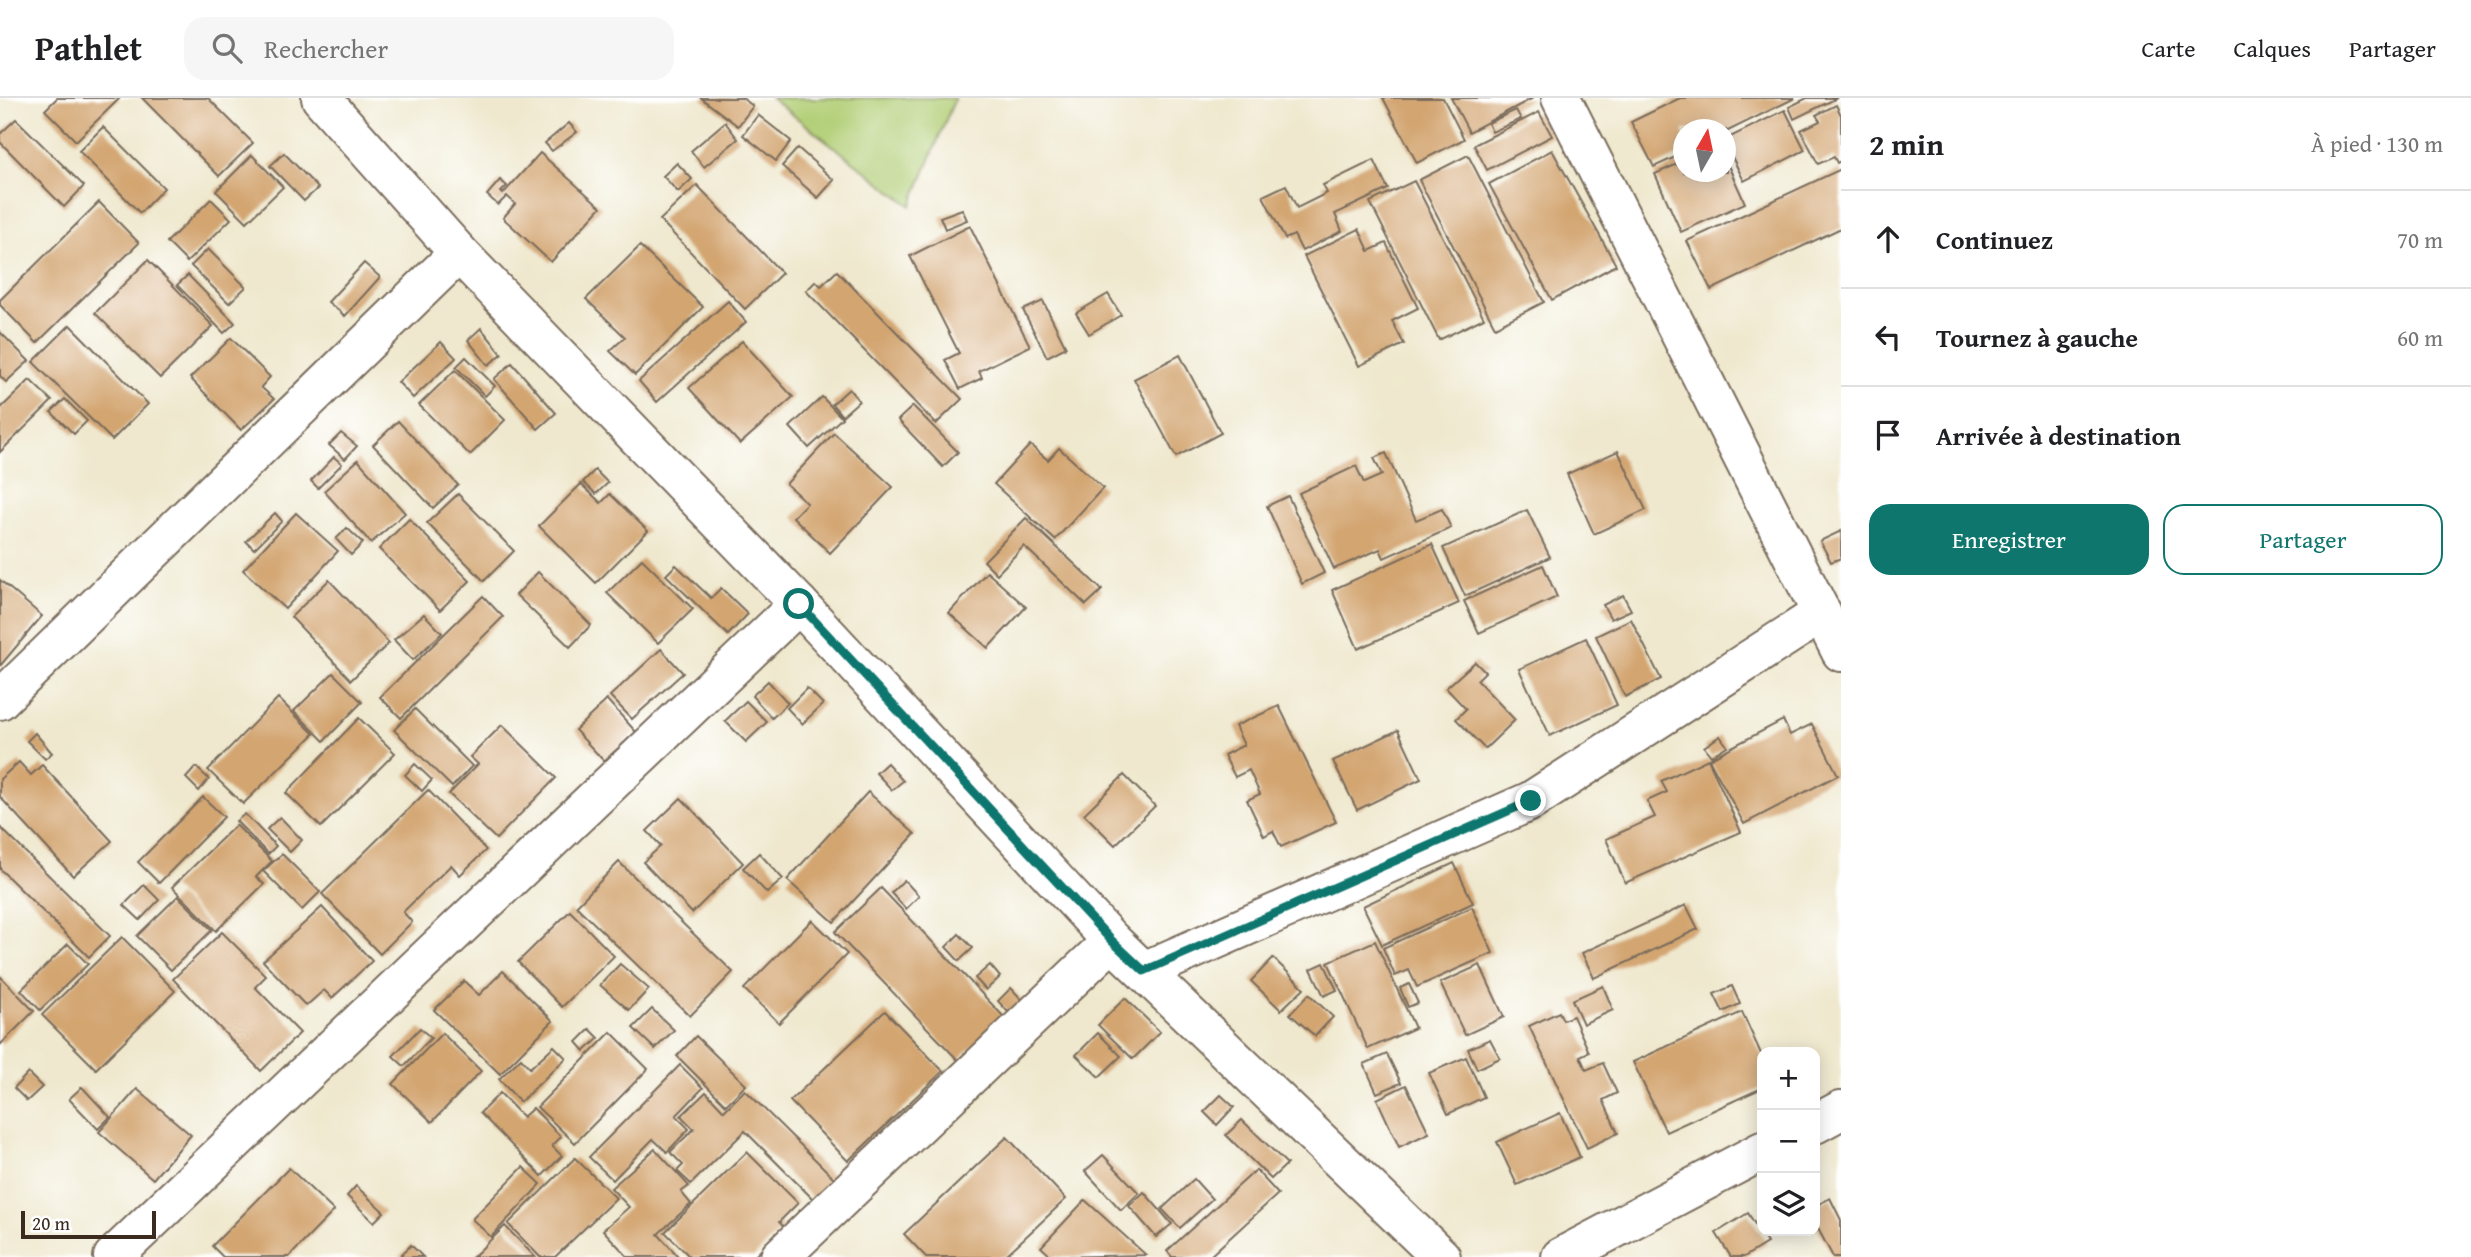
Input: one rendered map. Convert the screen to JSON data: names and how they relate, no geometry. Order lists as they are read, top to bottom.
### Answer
{
  "scale_bar": "20 m",
  "north": "top",
  "page": {
    "header": "Pathlet",
    "search": "Rechercher",
    "nav": ["Carte", "Calques", "Partager"],
    "heading": ["2 min", "À pied · 130 m"],
    "list": [
      ["Continuez", "70 m"],
      ["Tournez à gauche", "60 m"],
      "Arrivée à destination"
    ],
    "buttons": ["Enregistrer", "Partager"],
    "map_buttons": ["+", "−"],
    "scale": "20 m"
  }
}
